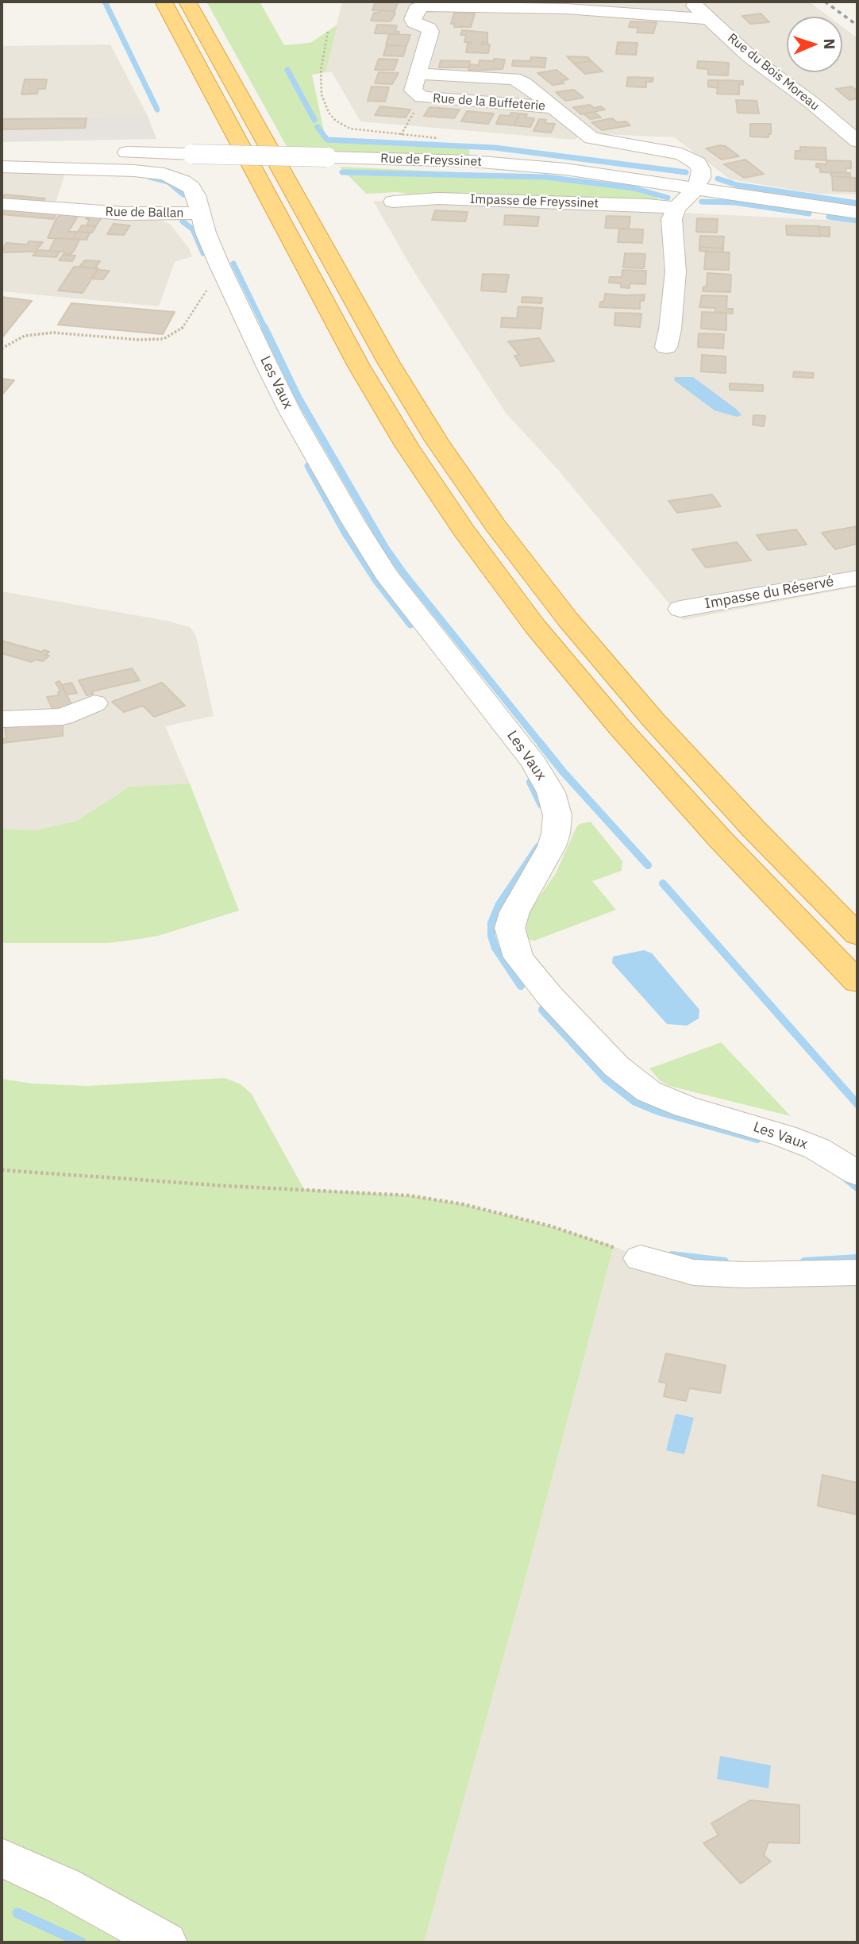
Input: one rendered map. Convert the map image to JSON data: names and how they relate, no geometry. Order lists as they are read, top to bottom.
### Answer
{
  "streets": {
    "street": [
      "Rue du Bois Moreau",
      "Rue de la Buffeterie",
      "Rue de Freyssinet",
      "Impasse de Freyssinet",
      "Rue de Ballan",
      "Les Vaux",
      "Impasse du Réservé"
    ]
  },
  "crossings": [
    ["Rue du Bois Moreau", "Rue de la Buffeterie"],
    ["Rue de la Buffeterie", "Rue de Freyssinet"],
    ["Rue de Ballan", "Les Vaux"]
  ],
  "north": "right"
}
